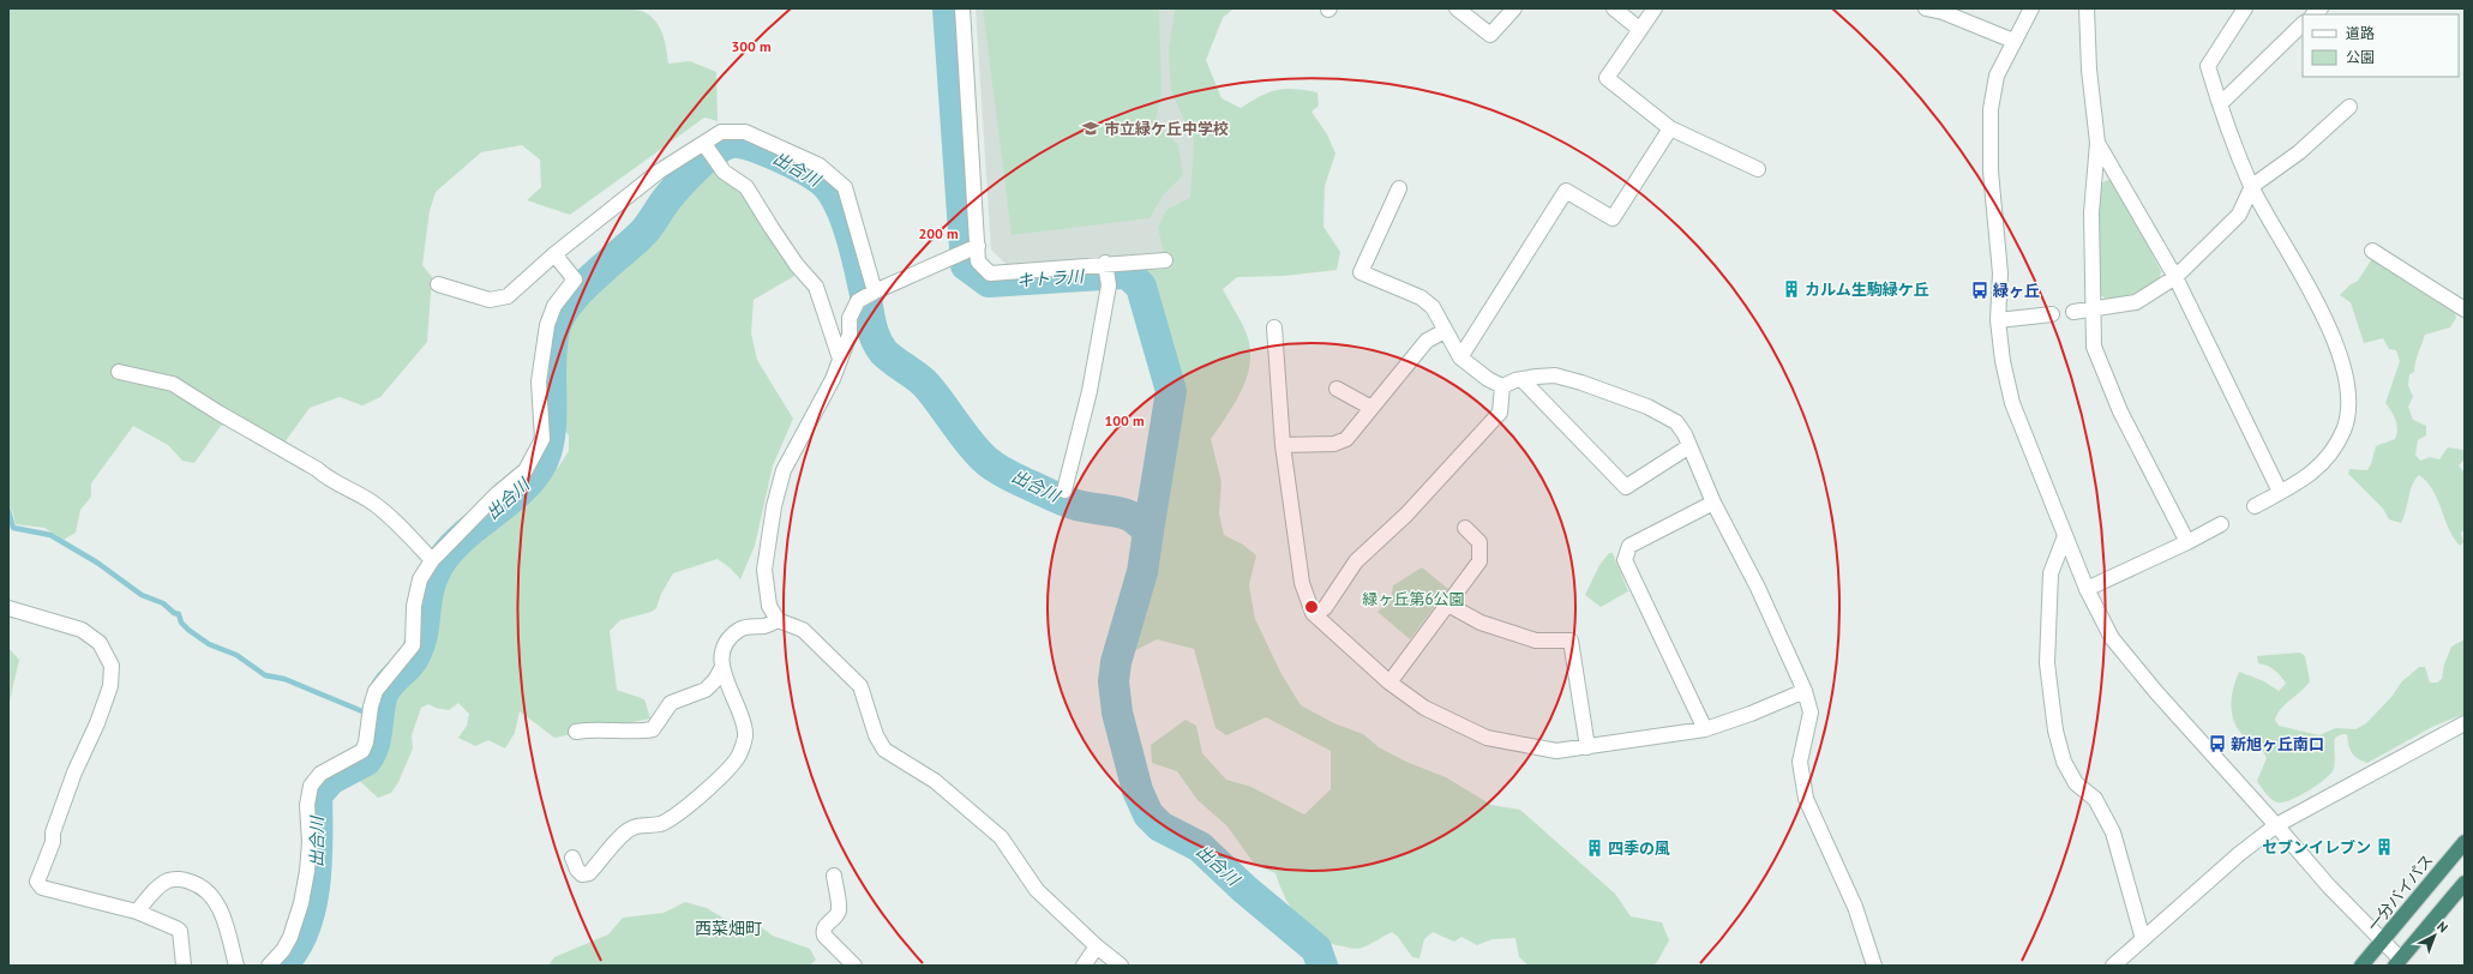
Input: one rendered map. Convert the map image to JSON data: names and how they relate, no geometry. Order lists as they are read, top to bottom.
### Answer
{
  "streets": {
    "highway": ["一分バイパス"]
  },
  "districts": ["西菜畑町"],
  "water": ["出合川", "キトラ川"],
  "parks": ["緑ヶ丘第6公園"],
  "places": {
    "school or university": ["市立緑ケ丘中学校"],
    "building": ["カルム生駒緑ケ丘", "セブンイレブン", "四季の風"],
    "bus stop": ["緑ヶ丘", "新旭ヶ丘南口"]
  },
  "legend": ["道路", "公園"],
  "north": "top right",
  "rings": ["300 m", "200 m", "100 m"]
}
